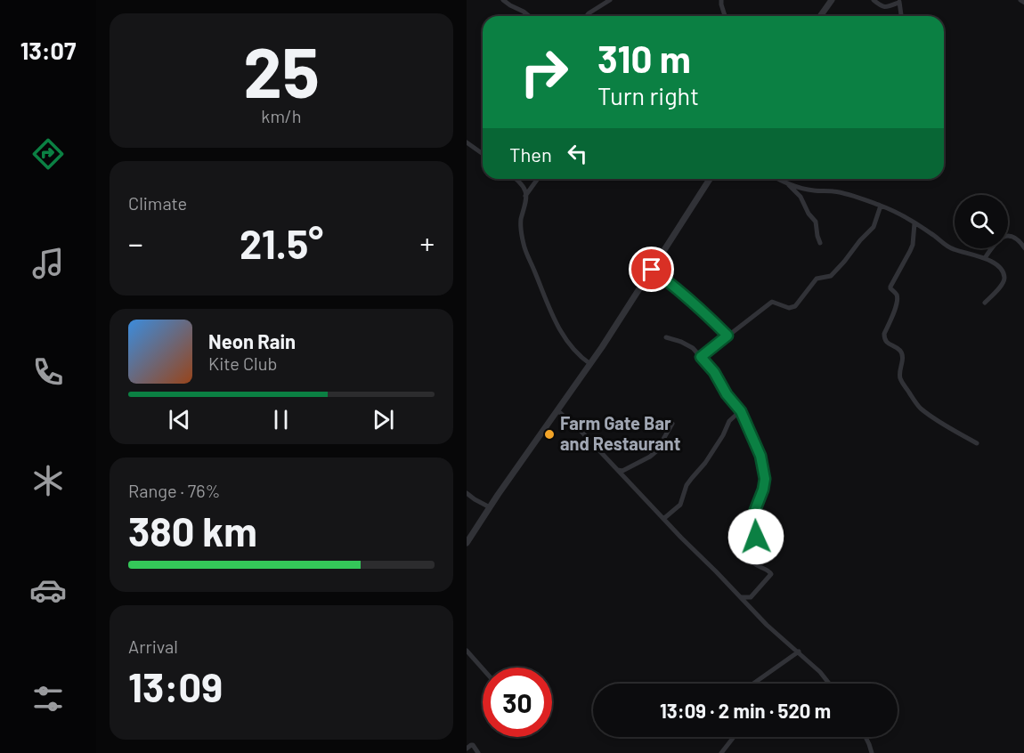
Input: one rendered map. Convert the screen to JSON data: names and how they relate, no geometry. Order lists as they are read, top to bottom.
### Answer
{
  "places": ["Farm Gate Bar and Restaurant"],
  "page": {
    "tabs": "13:07",
    "tile": [
      ["25", "km/h"],
      "Climate",
      ["Range · 76%", "380 km"],
      ["Arrival", "13:09"]
    ],
    "turn": ["310 m", "Turn right"],
    "then": "Then",
    "heat": ["−", "21.5°", "+"],
    "song": ["Neon Rain", "Kite Club"],
    "limit": "30",
    "trip": "13:09 · 2 min · 520 m"
  }
}
